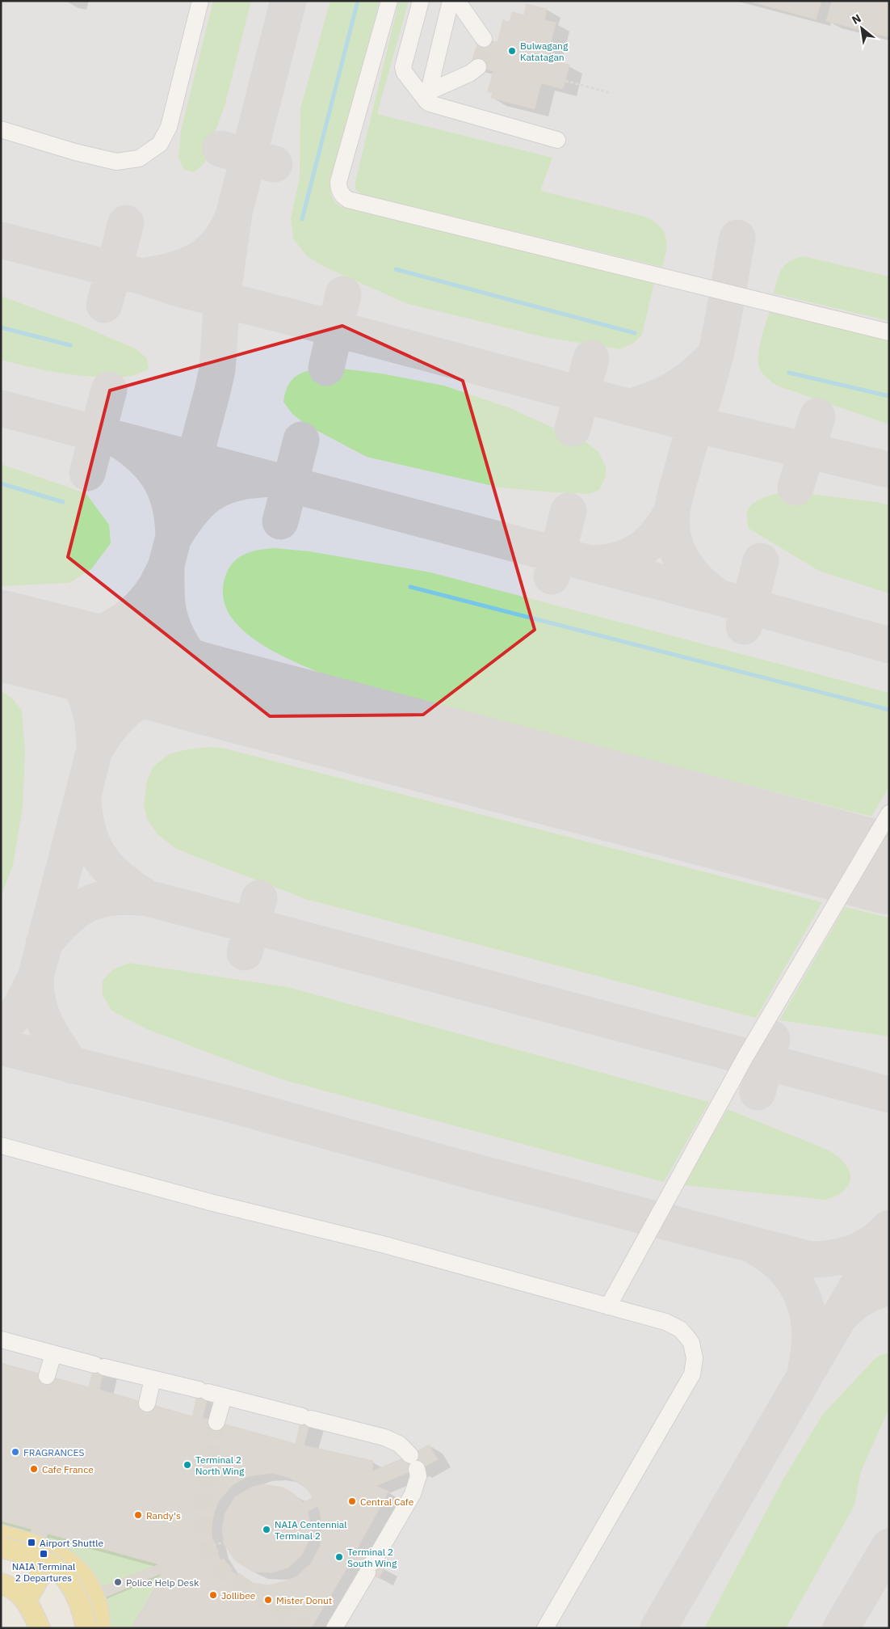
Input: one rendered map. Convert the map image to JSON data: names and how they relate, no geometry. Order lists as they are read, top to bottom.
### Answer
{
  "places": {
    "other": [
      "Bulwagang Katatagan",
      "FRAGRANCES",
      "Terminal 2 North Wing",
      "Cafe France",
      "Central Cafe",
      "Randy's",
      "NAIA Centennial Terminal 2",
      "Terminal 2 South Wing",
      "Police Help Desk",
      "Jollibee",
      "Mister Donut"
    ],
    "transit": ["Airport Shuttle", "NAIA Terminal 2 Departures"]
  },
  "north": "top left"
}
